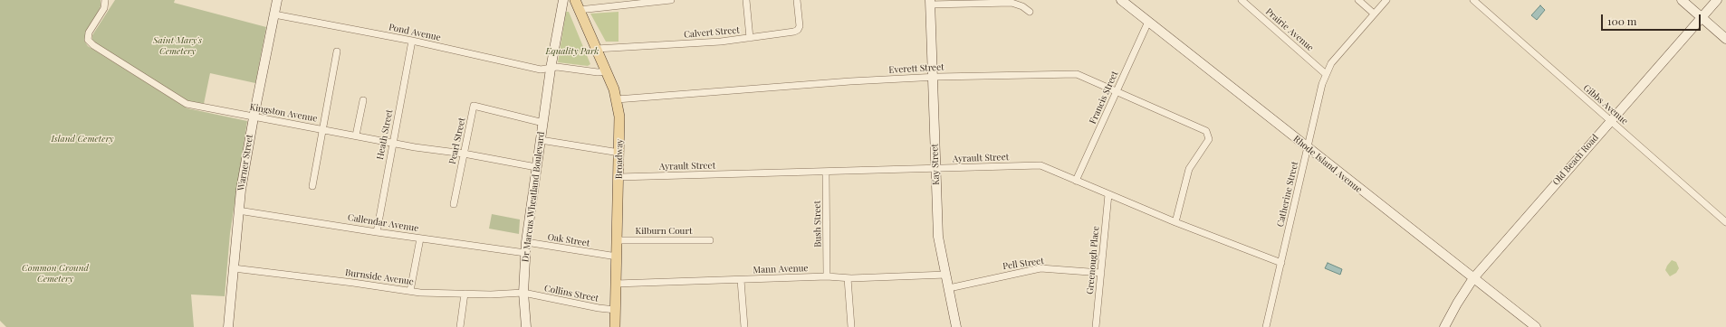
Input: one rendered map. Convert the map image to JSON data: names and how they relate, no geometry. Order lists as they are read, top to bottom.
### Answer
{
  "streets": {
    "main road": ["Broadway"],
    "street": [
      "Prairie Avenue",
      "Pond Avenue",
      "Calvert Street",
      "Everett Street",
      "Francis Street",
      "Gibbs Avenue",
      "Kingston Avenue",
      "Heath Street",
      "Pearl Street",
      "Ayrault Street",
      "Old Beach Road",
      "Warner Street",
      "Kay Street",
      "Rhode Island Avenue",
      "Catherine Street",
      "Dr Marcus Wheatland Boulevard",
      "Callendar Avenue",
      "Bush Street",
      "Kilburn Court",
      "Oak Street",
      "Greenough Place",
      "Pell Street",
      "Mann Avenue",
      "Burnside Avenue",
      "Collins Street"
    ]
  },
  "crossings": [
    ["Prairie Avenue", "Catherine Street"],
    ["Pond Avenue", "Heath Street"],
    ["Pond Avenue", "Broadway"],
    ["Pond Avenue", "Warner Street"],
    ["Pond Avenue", "Dr Marcus Wheatland Boulevard"],
    ["Calvert Street", "Broadway"],
    ["Everett Street", "Francis Street"],
    ["Everett Street", "Ayrault Street"],
    ["Everett Street", "Broadway"],
    ["Everett Street", "Kay Street"],
    ["Francis Street", "Ayrault Street"],
    ["Francis Street", "Rhode Island Avenue"],
    ["Gibbs Avenue", "Old Beach Road"],
    ["Kingston Avenue", "Heath Street"],
    ["Kingston Avenue", "Pearl Street"],
    ["Kingston Avenue", "Warner Street"],
    ["Kingston Avenue", "Dr Marcus Wheatland Boulevard"],
    ["Heath Street", "Callendar Avenue"],
    ["Pearl Street", "Dr Marcus Wheatland Boulevard"],
    ["Ayrault Street", "Broadway"],
    ["Ayrault Street", "Kay Street"],
    ["Ayrault Street", "Catherine Street"],
    ["Ayrault Street", "Bush Street"],
    ["Ayrault Street", "Greenough Place"],
    ["Broadway", "Kilburn Court"],
    ["Broadway", "Oak Street"],
    ["Broadway", "Mann Avenue"],
    ["Broadway", "Collins Street"],
    ["Old Beach Road", "Rhode Island Avenue"],
    ["Warner Street", "Callendar Avenue"],
    ["Warner Street", "Burnside Avenue"],
    ["Kay Street", "Pell Street"],
    ["Kay Street", "Mann Avenue"],
    ["Rhode Island Avenue", "Catherine Street"],
    ["Dr Marcus Wheatland Boulevard", "Callendar Avenue"],
    ["Dr Marcus Wheatland Boulevard", "Oak Street"],
    ["Dr Marcus Wheatland Boulevard", "Burnside Avenue"],
    ["Dr Marcus Wheatland Boulevard", "Collins Street"],
    ["Bush Street", "Mann Avenue"],
    ["Greenough Place", "Pell Street"],
    ["Burnside Avenue", "Collins Street"]
  ],
  "parks": [
    "Saint Mary's Cemetery",
    "Equality Park",
    "Island Cemetery",
    "Common Ground Cemetery"
  ],
  "scale_bar": "100 m"
}
